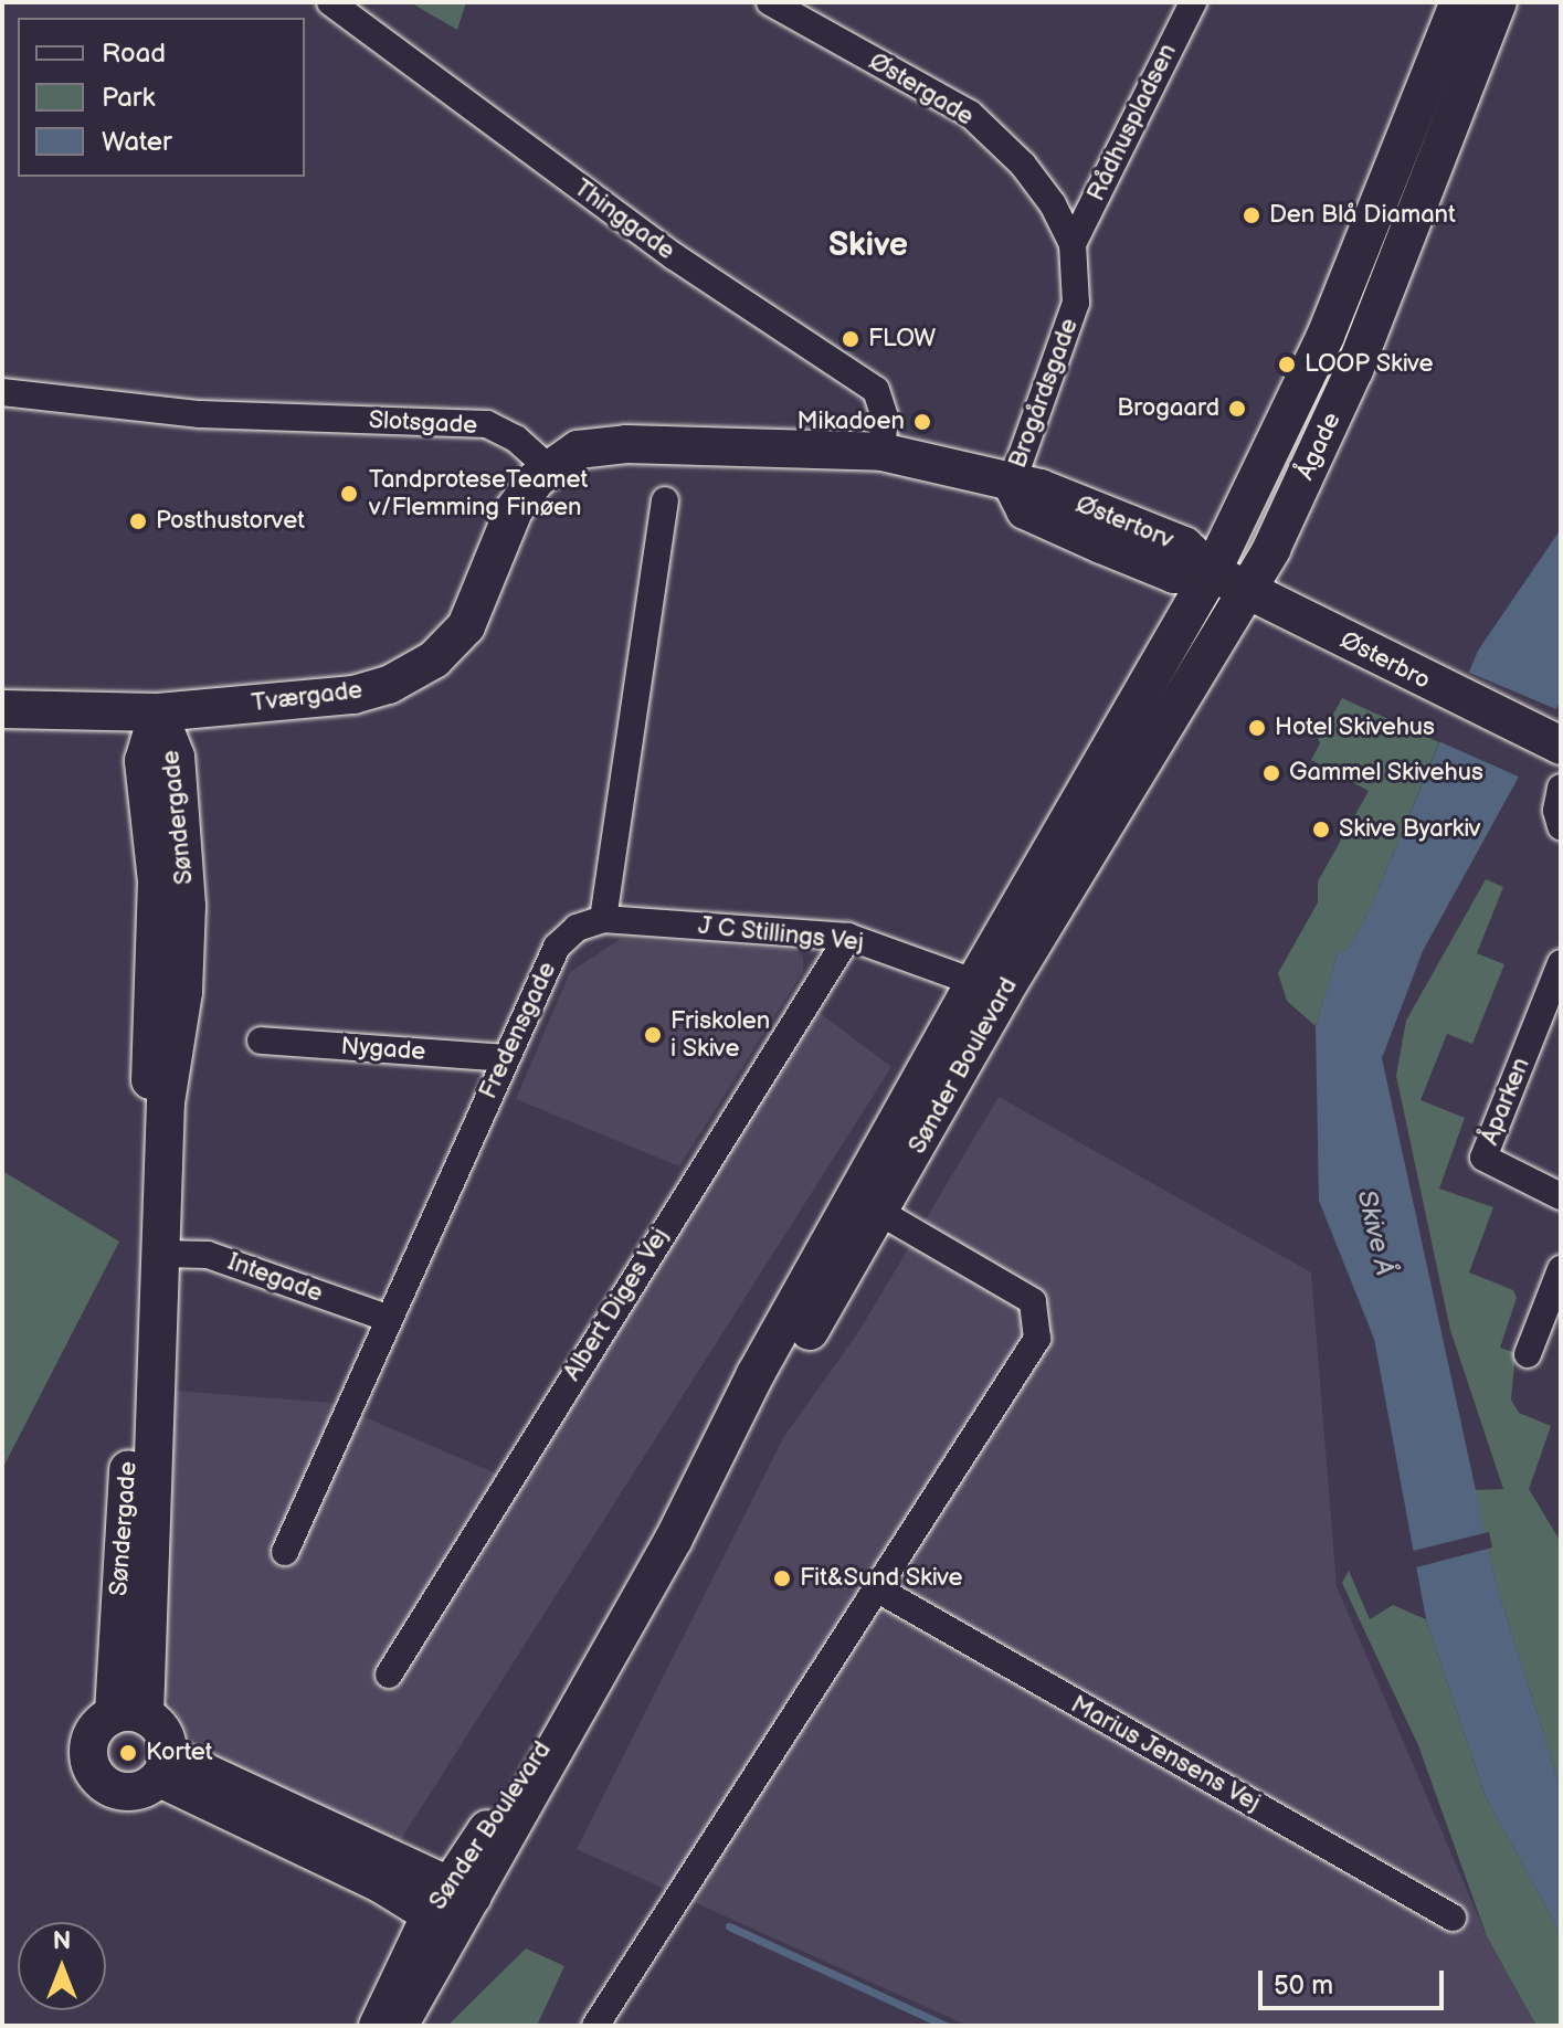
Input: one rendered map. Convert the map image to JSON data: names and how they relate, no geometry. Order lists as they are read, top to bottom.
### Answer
{
  "streets": {
    "street": [
      "Østergade",
      "Rådhuspladsen",
      "Thinggade",
      "Brogårdsgade",
      "Slotsgade",
      "Ågade",
      "Østertorv",
      "Østerbro",
      "Tværgade",
      "Søndergade",
      "J C Stillings Vej",
      "Fredensgade",
      "Nygade",
      "Sønder Boulevard",
      "Åparken",
      "Integade",
      "Albert Diges Vej",
      "Marius Jensens Vej"
    ]
  },
  "crossings": [
    ["Østergade", "Rådhuspladsen"],
    ["Østergade", "Brogårdsgade"],
    ["Brogårdsgade", "Østertorv"],
    ["Slotsgade", "Tværgade"],
    ["Ågade", "Østertorv"],
    ["Ågade", "Østerbro"],
    ["Ågade", "Sønder Boulevard"],
    ["Østertorv", "Østerbro"],
    ["Østertorv", "Sønder Boulevard"],
    ["Østerbro", "Sønder Boulevard"],
    ["Tværgade", "Søndergade"],
    ["Søndergade", "Integade"],
    ["J C Stillings Vej", "Fredensgade"],
    ["J C Stillings Vej", "Sønder Boulevard"],
    ["J C Stillings Vej", "Albert Diges Vej"],
    ["Fredensgade", "Nygade"],
    ["Fredensgade", "Integade"]
  ],
  "districts": ["Skive"],
  "water": ["Skive Å"],
  "places": [
    "Den Blå Diamant",
    "FLOW",
    "LOOP Skive",
    "Brogaard",
    "Mikadoen",
    "TandproteseTeamet v/Flemming Finøen",
    "Posthustorvet",
    "Hotel Skivehus",
    "Gammel Skivehus",
    "Skive Byarkiv",
    "Friskolen i Skive",
    "Fit&Sund Skive",
    "Kortet"
  ],
  "legend": ["Road", "Park", "Water"],
  "scale_bar": "50 m",
  "north": "top"
}
